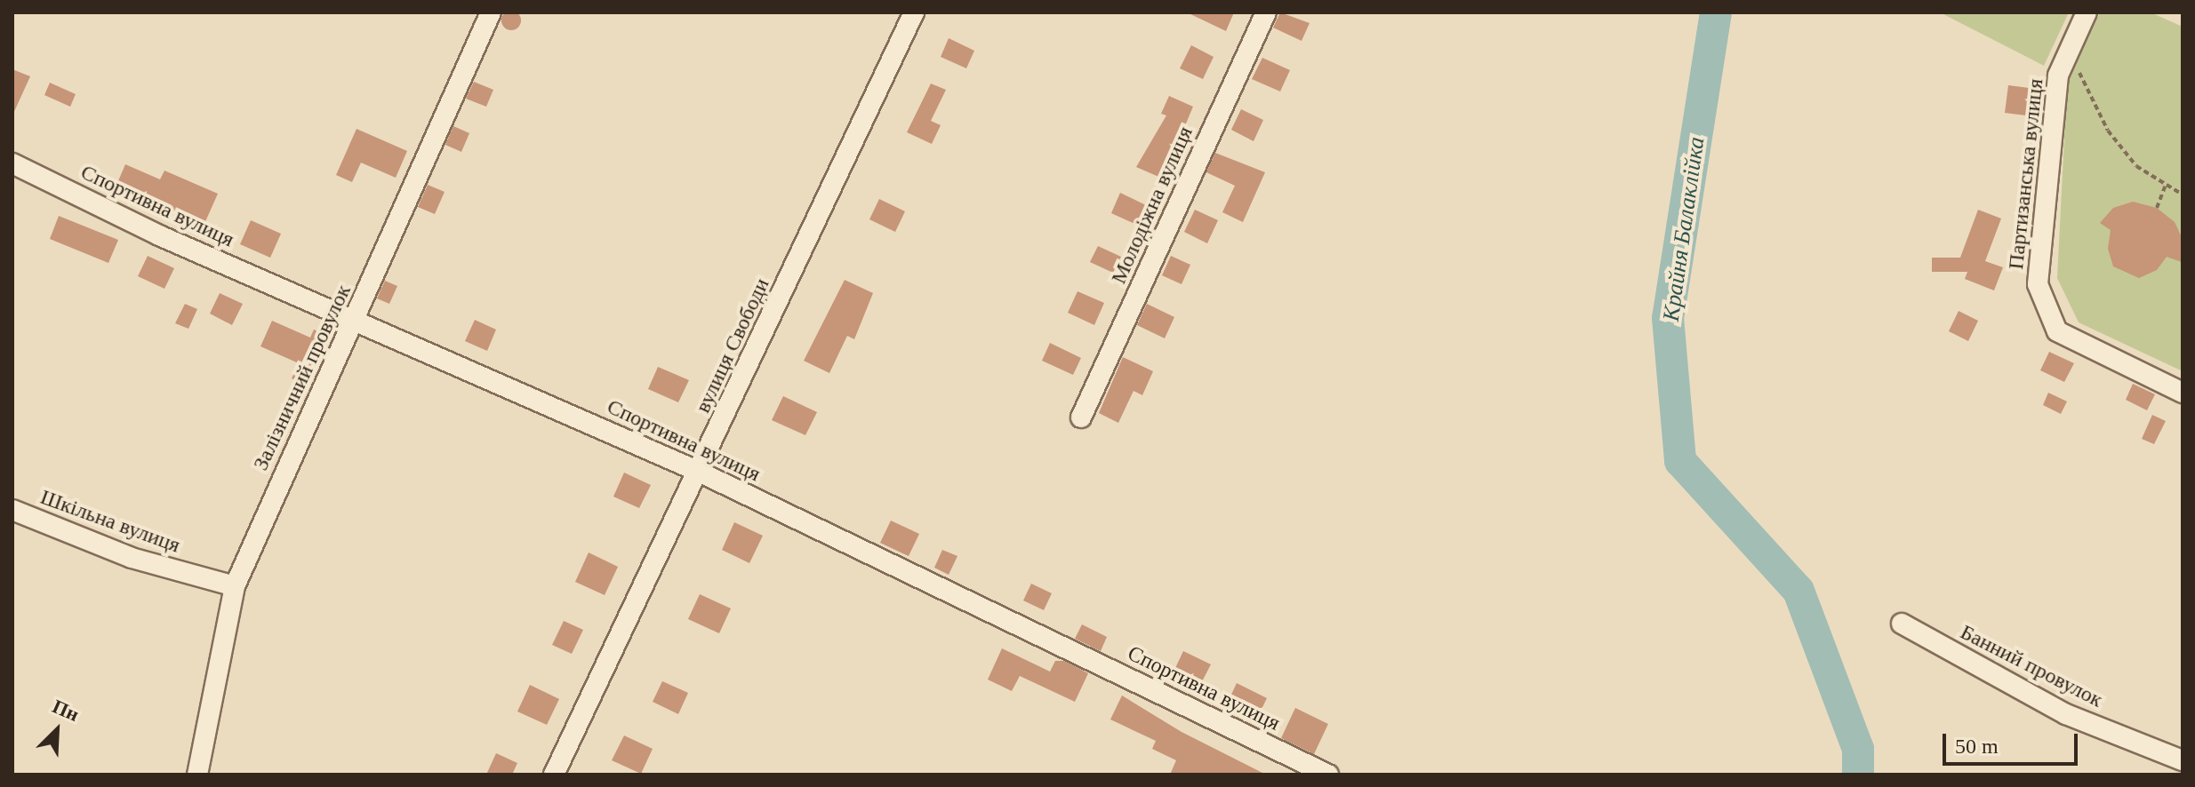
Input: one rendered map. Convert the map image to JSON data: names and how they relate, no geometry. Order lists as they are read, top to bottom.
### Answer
{
  "streets": {
    "street": [
      "Партизанська вулиця",
      "Молодіжна вулиця",
      "Спортивна вулиця",
      "вулиця Свободи",
      "Залізничний провулок",
      "Шкільна вулиця",
      "Банний провулок"
    ]
  },
  "crossings": [
    ["Спортивна вулиця", "вулиця Свободи"],
    ["Спортивна вулиця", "Залізничний провулок"],
    ["Залізничний провулок", "Шкільна вулиця"]
  ],
  "water": ["Крайня Балаклійка"],
  "scale_bar": "50 m",
  "north": "top right"
}
